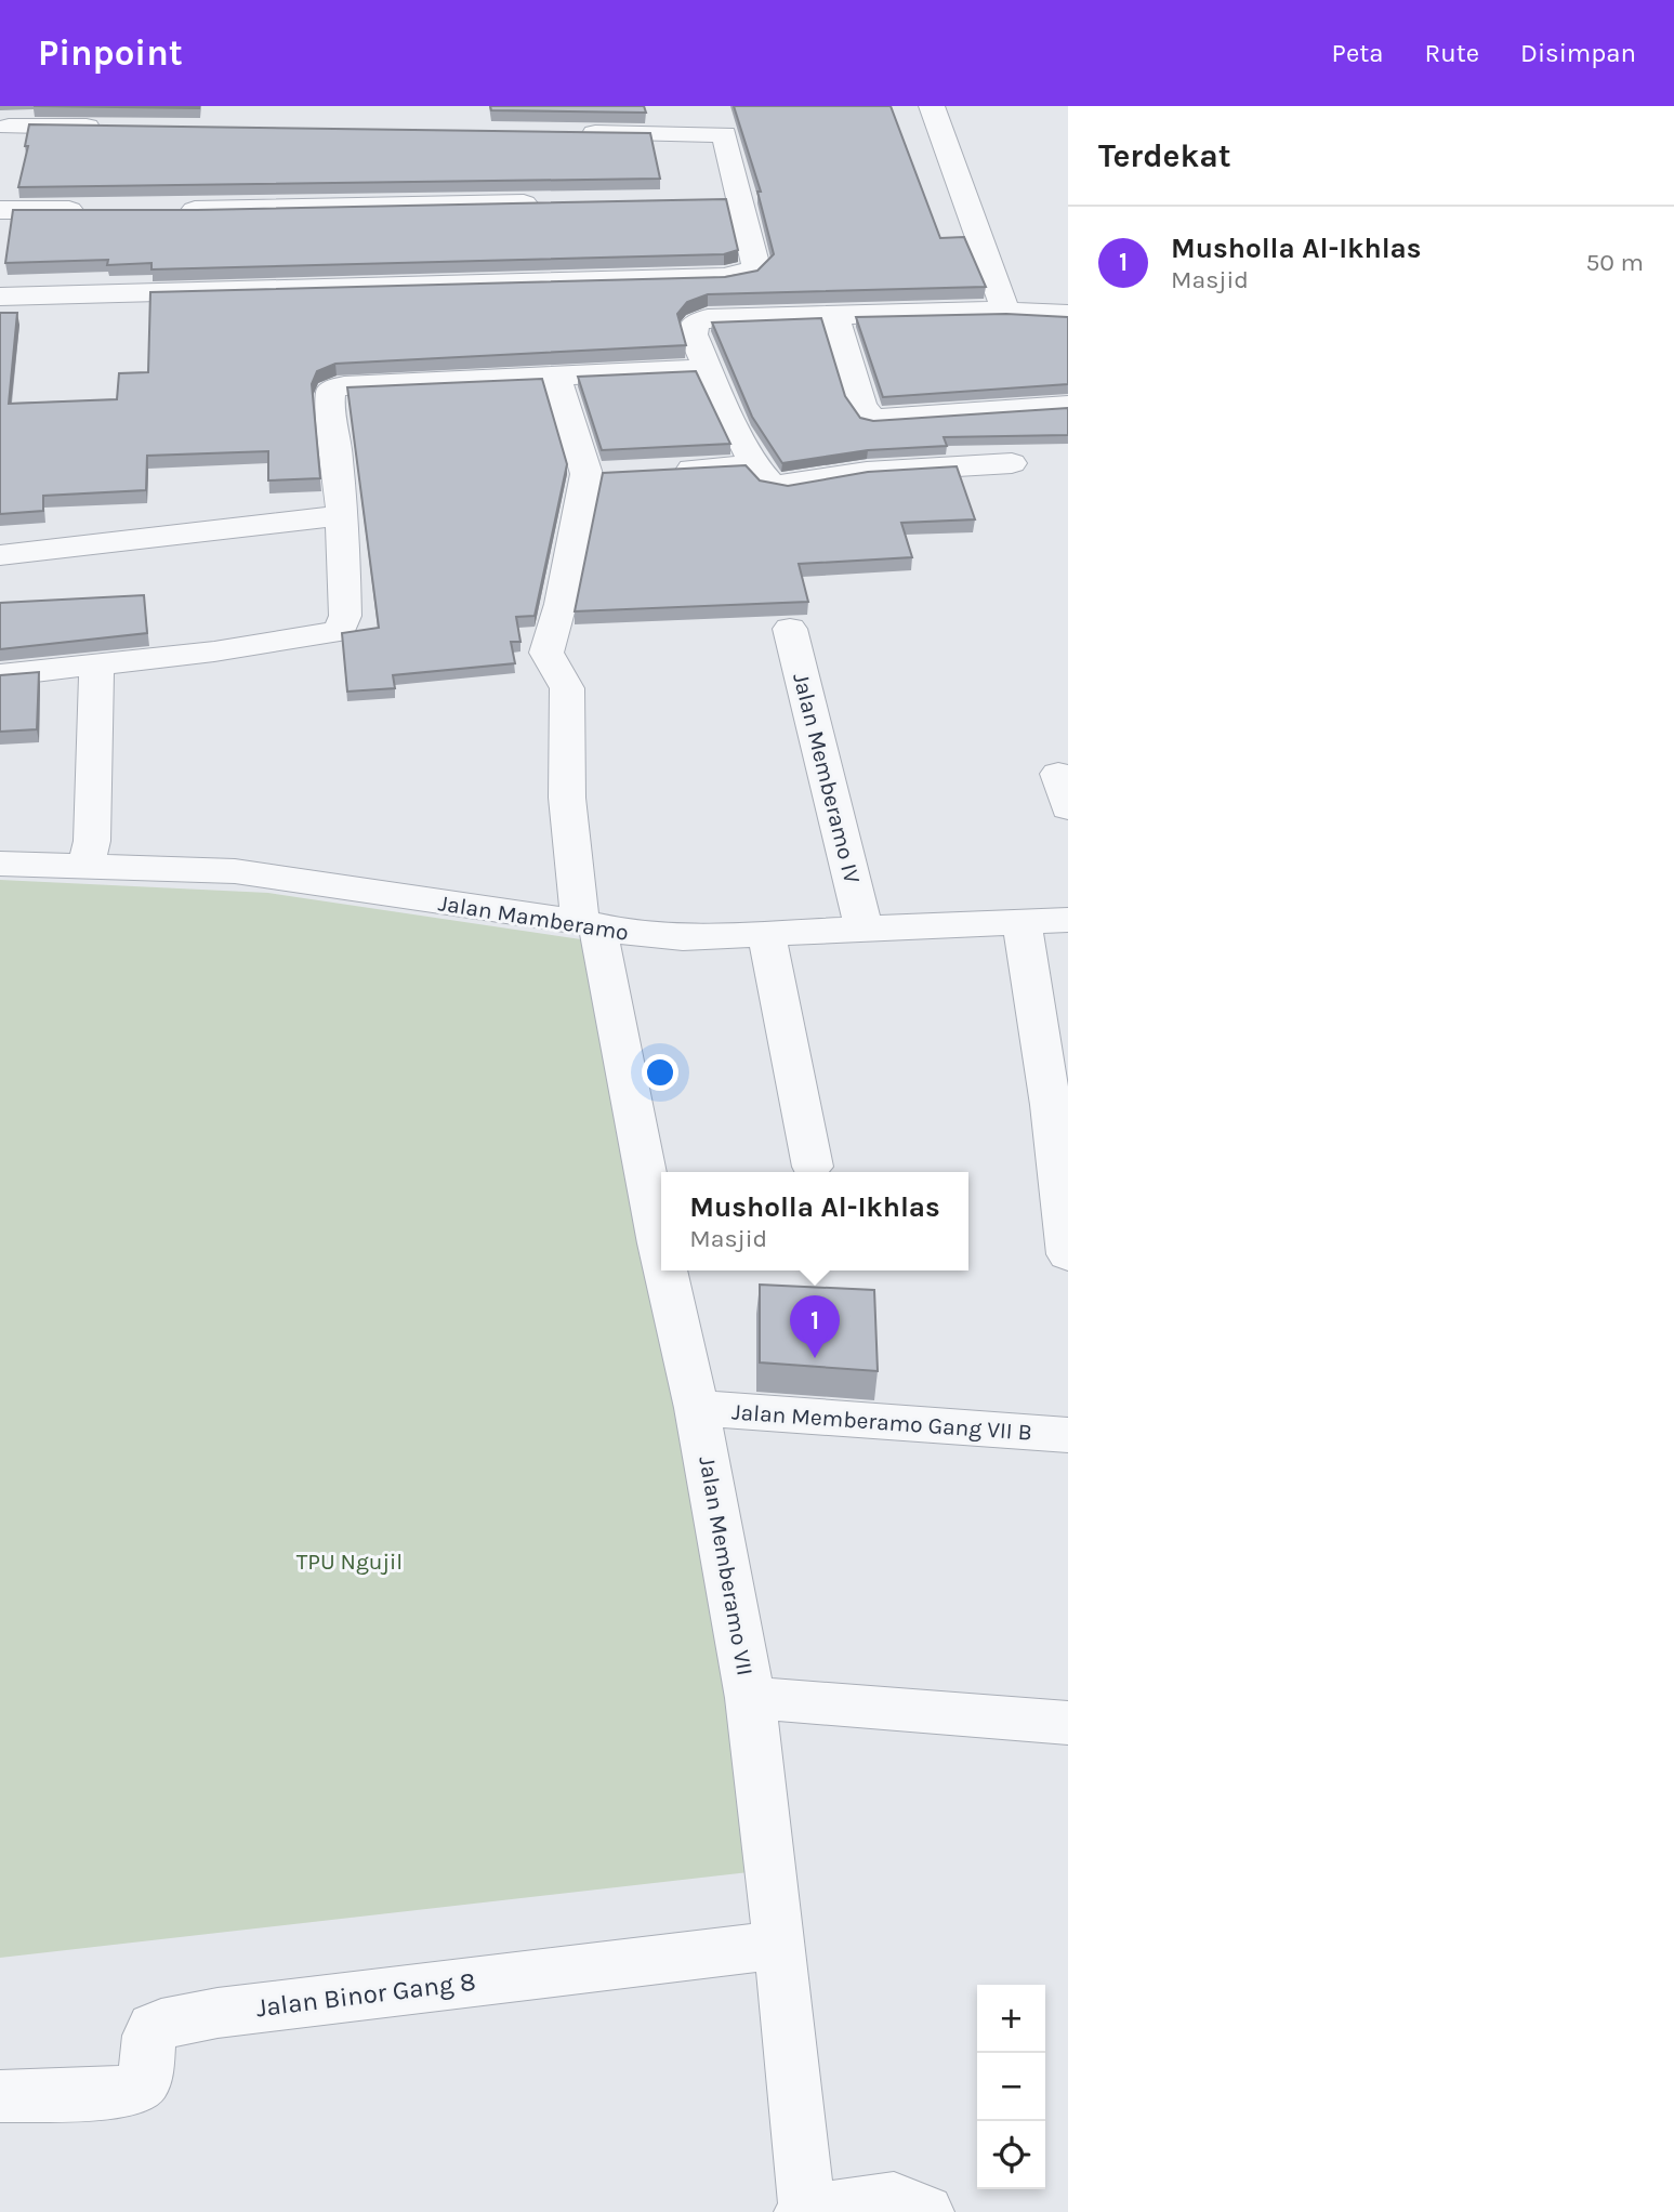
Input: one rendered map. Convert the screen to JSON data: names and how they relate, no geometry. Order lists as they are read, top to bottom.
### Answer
{
  "streets": {
    "street": [
      "Jalan Memberamo IV",
      "Jalan Mamberamo",
      "Jalan Memberamo Gang VII B",
      "Jalan Memberamo VII",
      "Jalan Binor Gang 8"
    ]
  },
  "crossings": [
    ["Jalan Memberamo IV", "Jalan Mamberamo"],
    ["Jalan Mamberamo", "Jalan Memberamo VII"],
    ["Jalan Memberamo Gang VII B", "Jalan Memberamo VII"],
    ["Jalan Memberamo VII", "Jalan Binor Gang 8"]
  ],
  "parks": ["TPU Ngujil"],
  "page": {
    "header": "Pinpoint",
    "nav": ["Peta", "Rute", "Disimpan"],
    "heading": "Terdekat",
    "list": [
      {
        "mark": "1",
        "name": "Musholla Al-Ikhlas",
        "note": "Masjid",
        "value": "50 m"
      }
    ],
    "popup": ["Musholla Al-Ikhlas", "Masjid"],
    "pins": "1",
    "map_buttons": ["+", "−"]
  }
}
